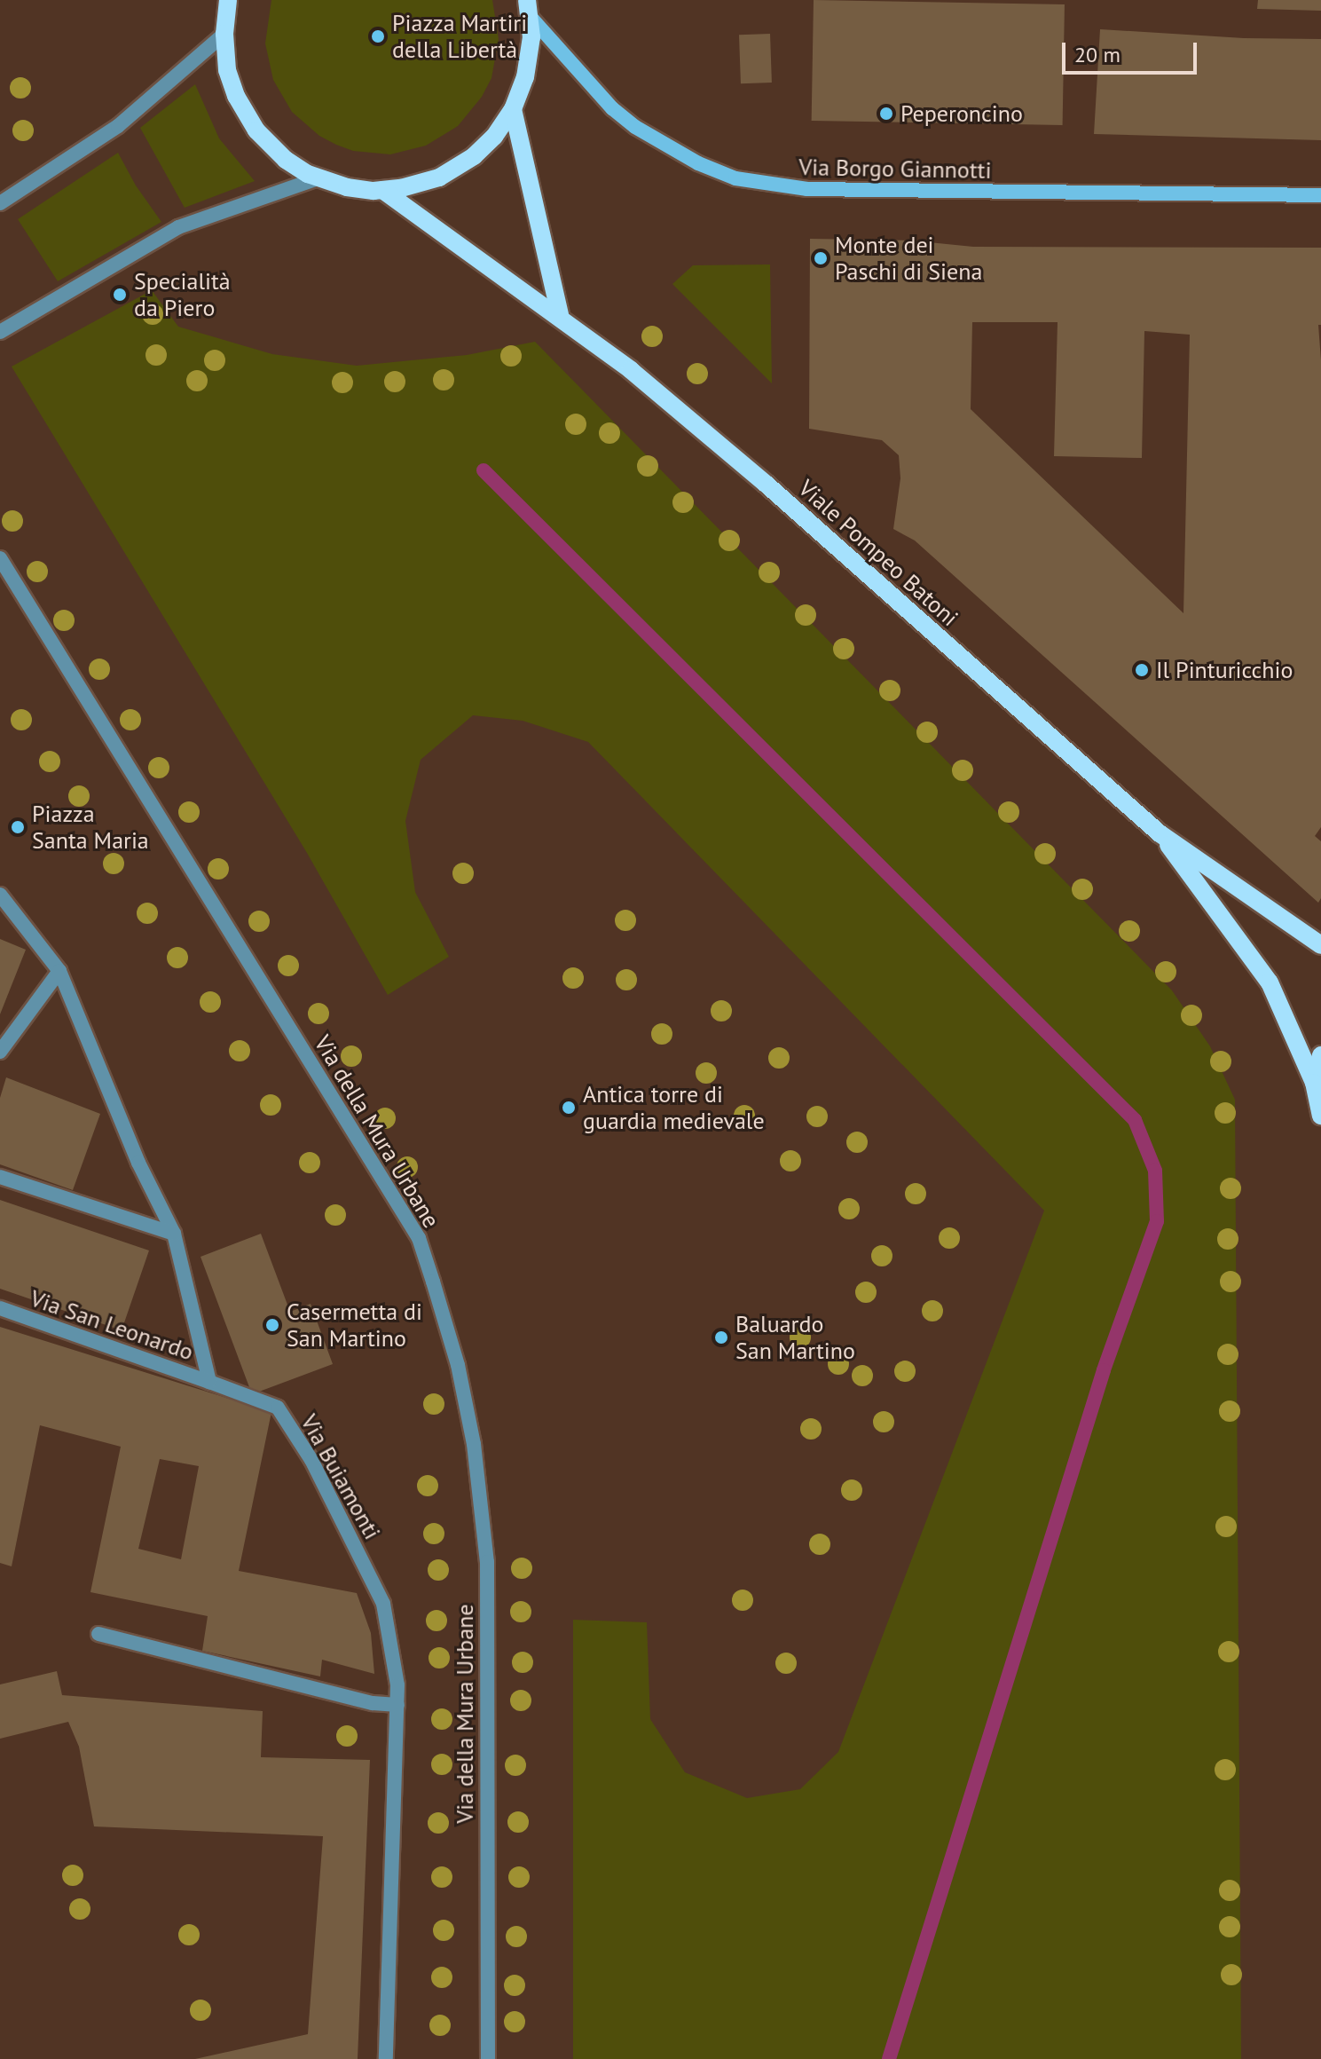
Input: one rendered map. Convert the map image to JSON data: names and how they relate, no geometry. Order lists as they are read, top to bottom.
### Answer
{
  "streets": {
    "main road": ["Viale Pompeo Batoni"],
    "street": [
      "Via Borgo Giannotti",
      "Via della Mura Urbane",
      "Via San Leonardo",
      "Via Buiamonti"
    ]
  },
  "crossings": [
    ["Via San Leonardo", "Via Buiamonti"]
  ],
  "places": [
    "Piazza Martiri della Libertà",
    "Peperoncino",
    "Monte dei Paschi di Siena",
    "Specialità da Piero",
    "Il Pinturicchio",
    "Piazza Santa Maria",
    "Antica torre di guardia medievale",
    "Casermetta di San Martino",
    "Baluardo San Martino"
  ],
  "scale_bar": "20 m"
}
